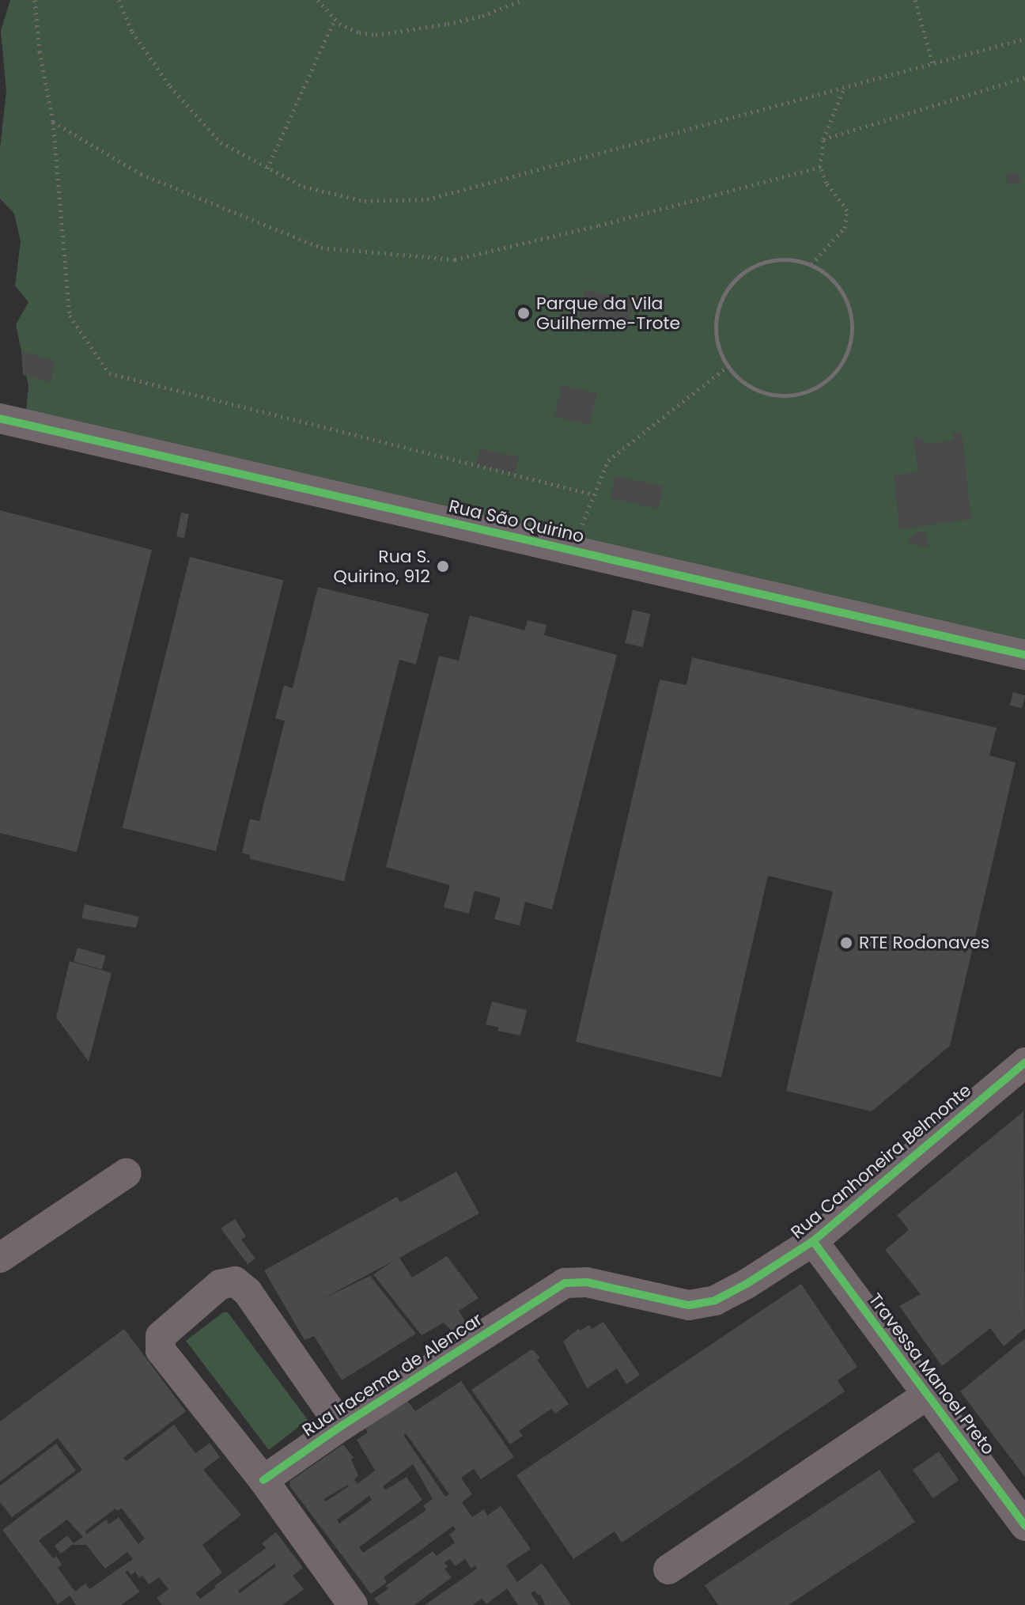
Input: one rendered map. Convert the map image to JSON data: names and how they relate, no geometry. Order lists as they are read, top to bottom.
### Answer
{
  "streets": {
    "street": [
      "Rua São Quirino",
      "Rua Canhoneira Belmonte",
      "Travessa Manoel Preto",
      "Rua Iracema de Alencar"
    ]
  },
  "crossings": [
    ["Rua Canhoneira Belmonte", "Travessa Manoel Preto"],
    ["Rua Canhoneira Belmonte", "Rua Iracema de Alencar"]
  ],
  "places": ["Parque da Vila Guilherme-Trote", "Rua S. Quirino, 912", "RTE Rodonaves"]
}
